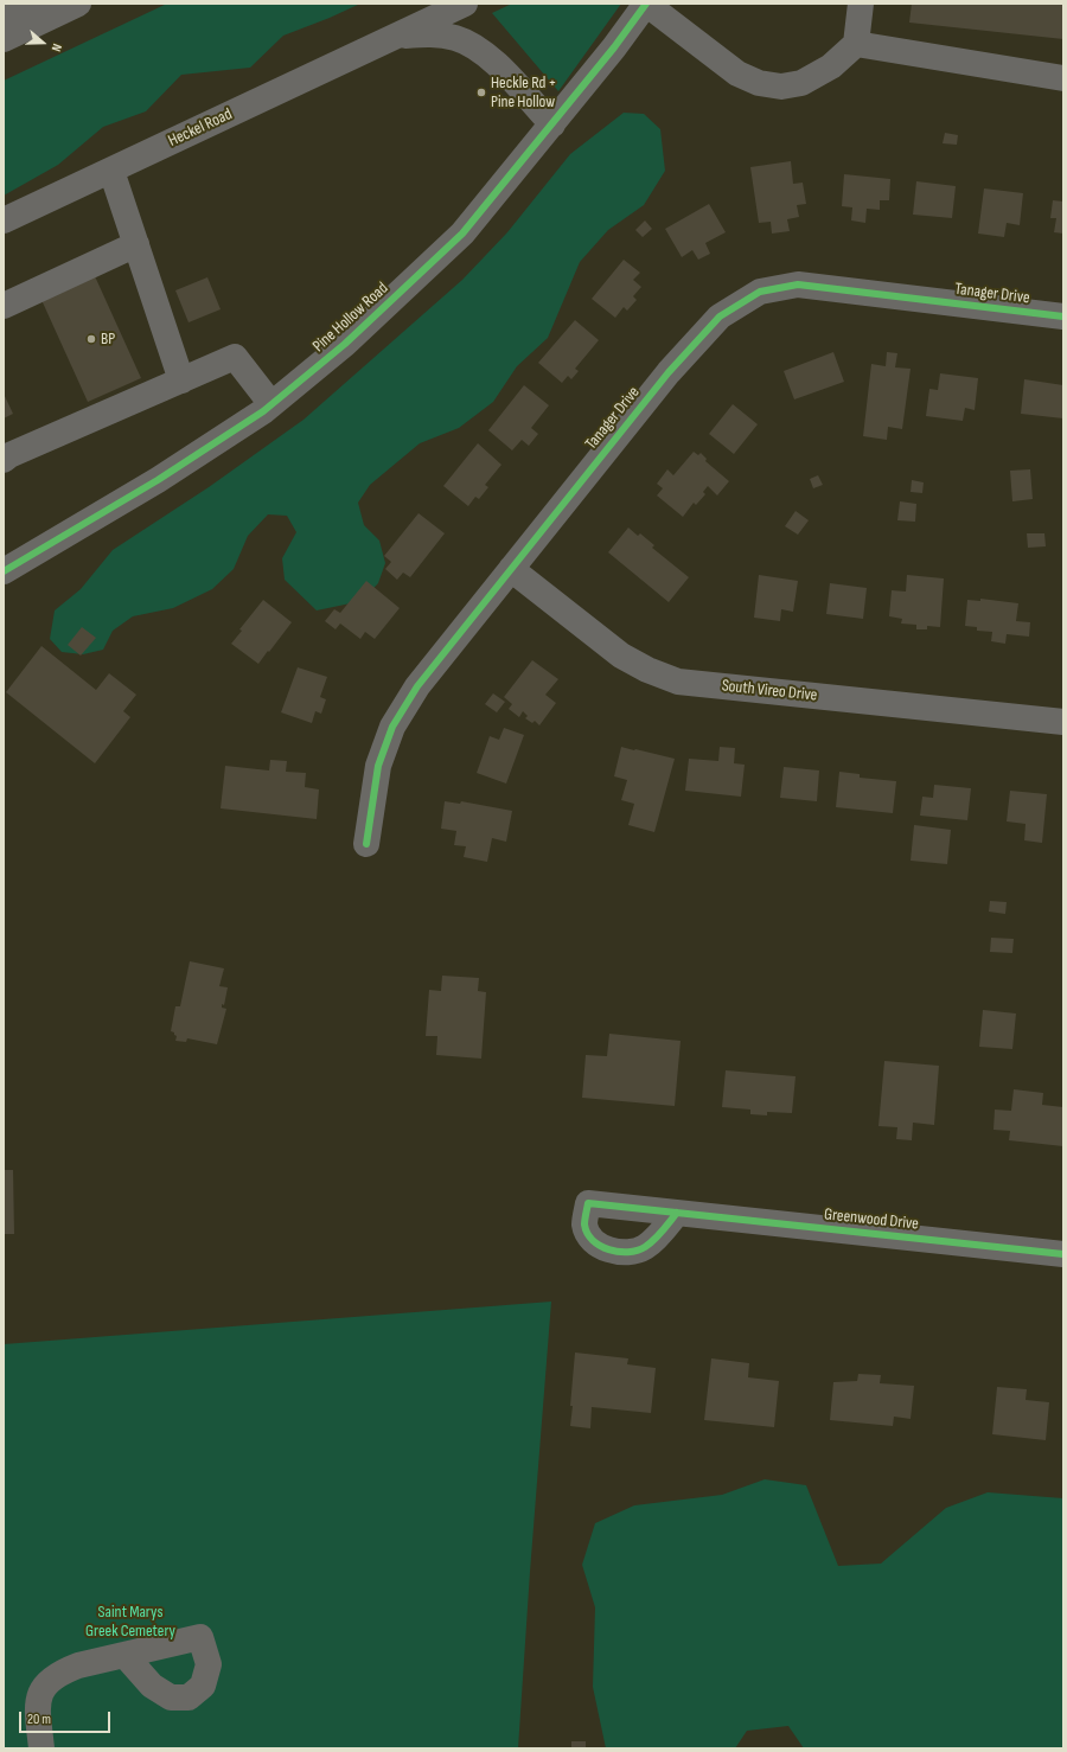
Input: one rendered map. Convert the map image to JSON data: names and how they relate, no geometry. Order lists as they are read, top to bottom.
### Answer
{
  "streets": {
    "street": [
      "Heckel Road",
      "Tanager Drive",
      "Pine Hollow Road",
      "South Vireo Drive",
      "Greenwood Drive"
    ]
  },
  "crossings": [
    ["Heckel Road", "Pine Hollow Road"],
    ["Tanager Drive", "South Vireo Drive"]
  ],
  "parks": ["Saint Marys Greek Cemetery"],
  "places": ["Heckle Rd + Pine Hollow", "BP"],
  "scale_bar": "20 m",
  "north": "right"
}
